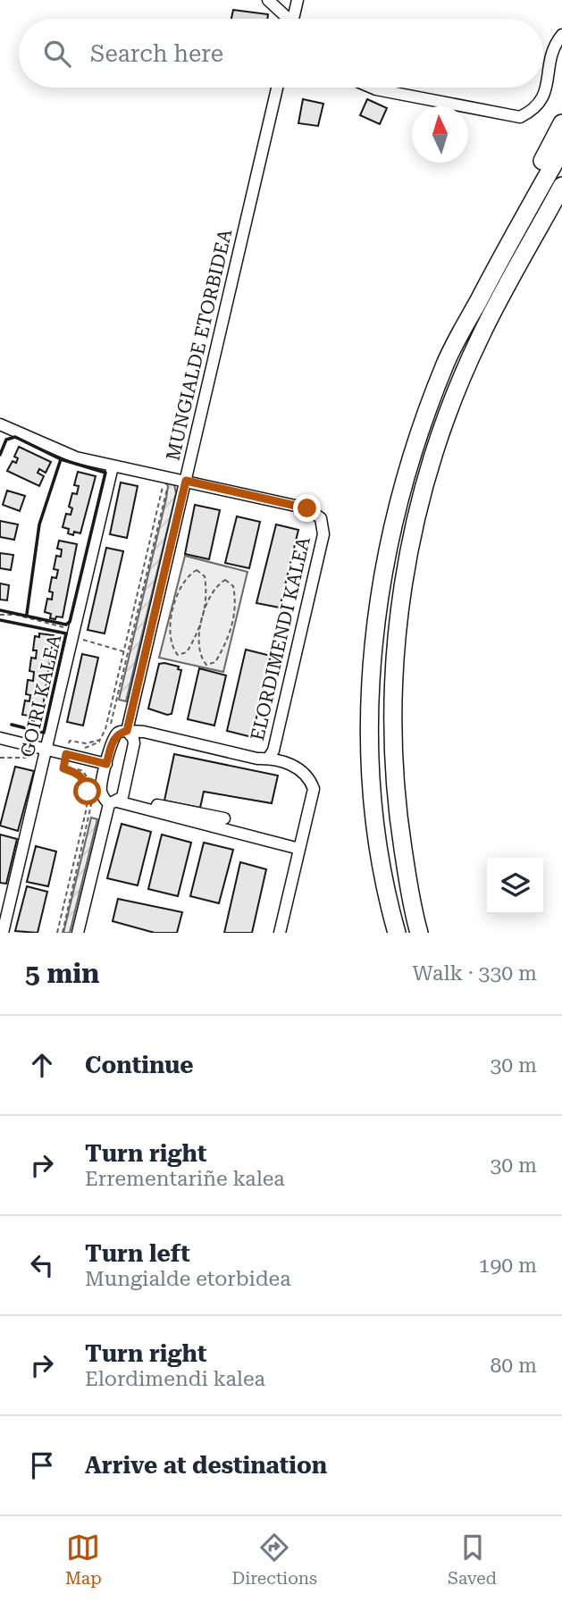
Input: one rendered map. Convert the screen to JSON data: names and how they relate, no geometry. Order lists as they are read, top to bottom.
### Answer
{
  "streets": {
    "street": ["MUNGIALDE ETORBIDEA", "ELORDIMENDI KALEA", "GOIRI KALEA"]
  },
  "crossings": [
    ["MUNGIALDE ETORBIDEA", "ELORDIMENDI KALEA"]
  ],
  "north": "top",
  "page": {
    "search": "Search here",
    "heading": ["5 min", "Walk · 330 m"],
    "list": [
      ["Continue", "30 m"],
      ["Turn right", "Errementariñe kalea", "30 m"],
      ["Turn left", "Mungialde etorbidea", "190 m"],
      ["Turn right", "Elordimendi kalea", "80 m"],
      "Arrive at destination"
    ],
    "nav": ["Map", "Directions", "Saved"]
  }
}
